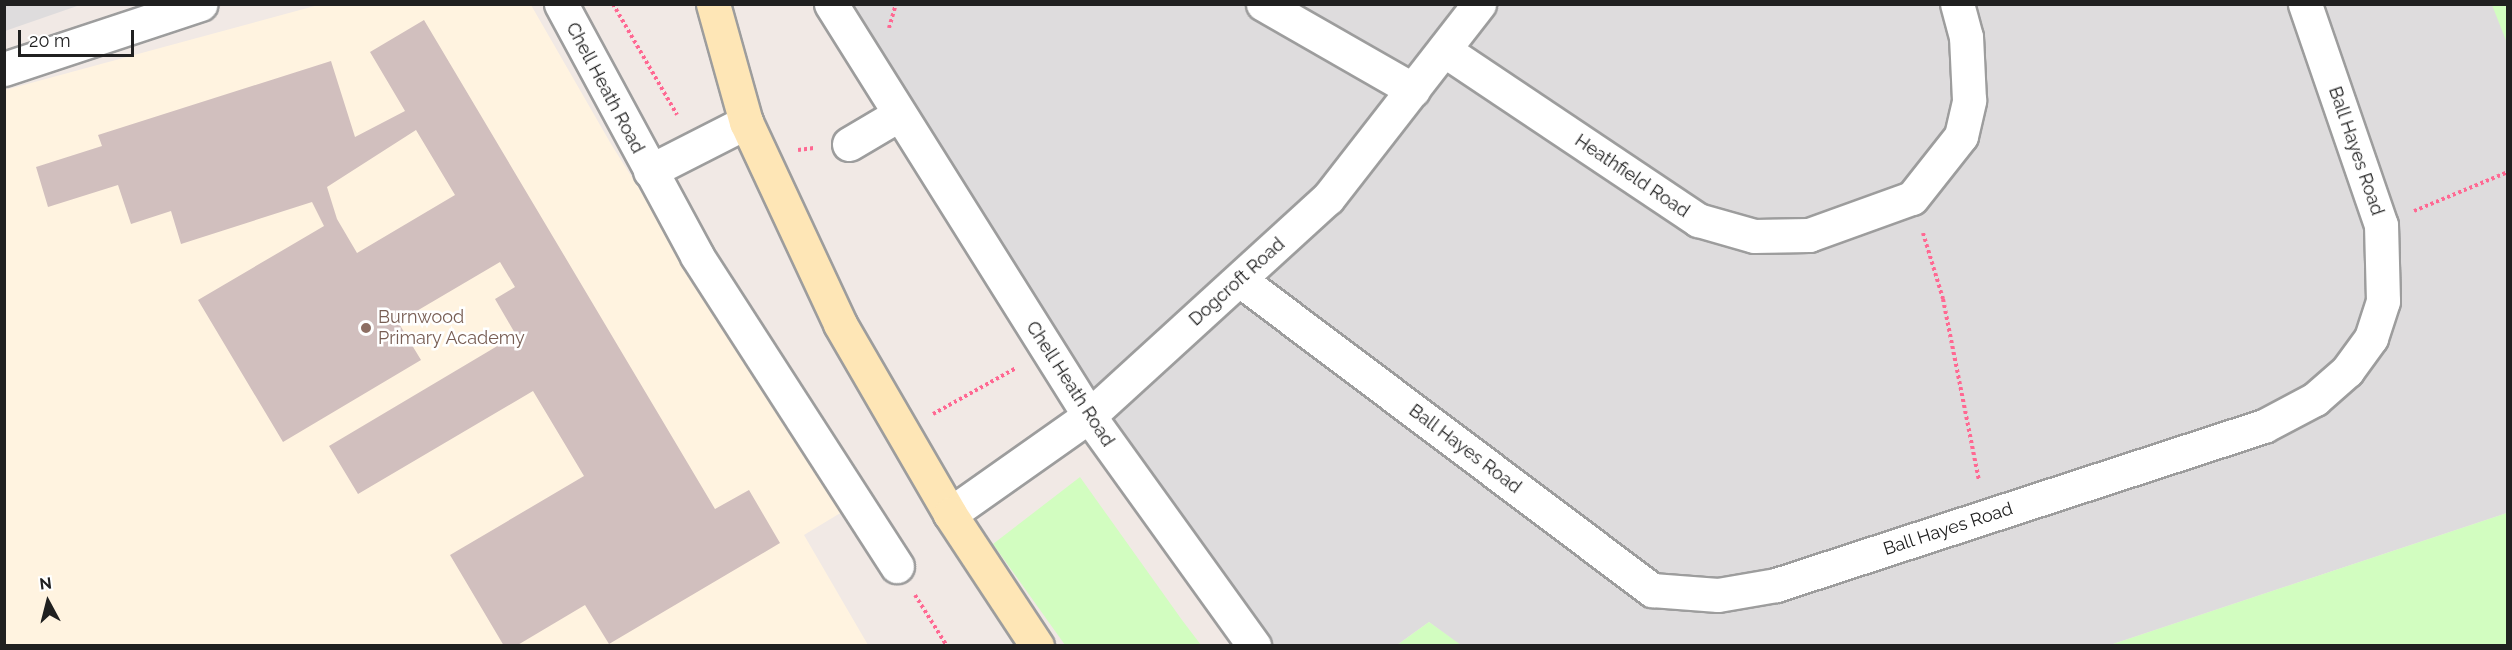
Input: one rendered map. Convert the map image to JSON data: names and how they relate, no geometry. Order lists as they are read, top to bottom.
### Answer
{
  "streets": {
    "street": [
      "Chell Heath Road",
      "Ball Hayes Road",
      "Heathfield Road",
      "Dogcroft Road"
    ]
  },
  "crossings": [
    ["Chell Heath Road", "Dogcroft Road"],
    ["Ball Hayes Road", "Dogcroft Road"],
    ["Heathfield Road", "Dogcroft Road"]
  ],
  "places": ["Burnwood Primary Academy"],
  "scale_bar": "20 m",
  "north": "top"
}
